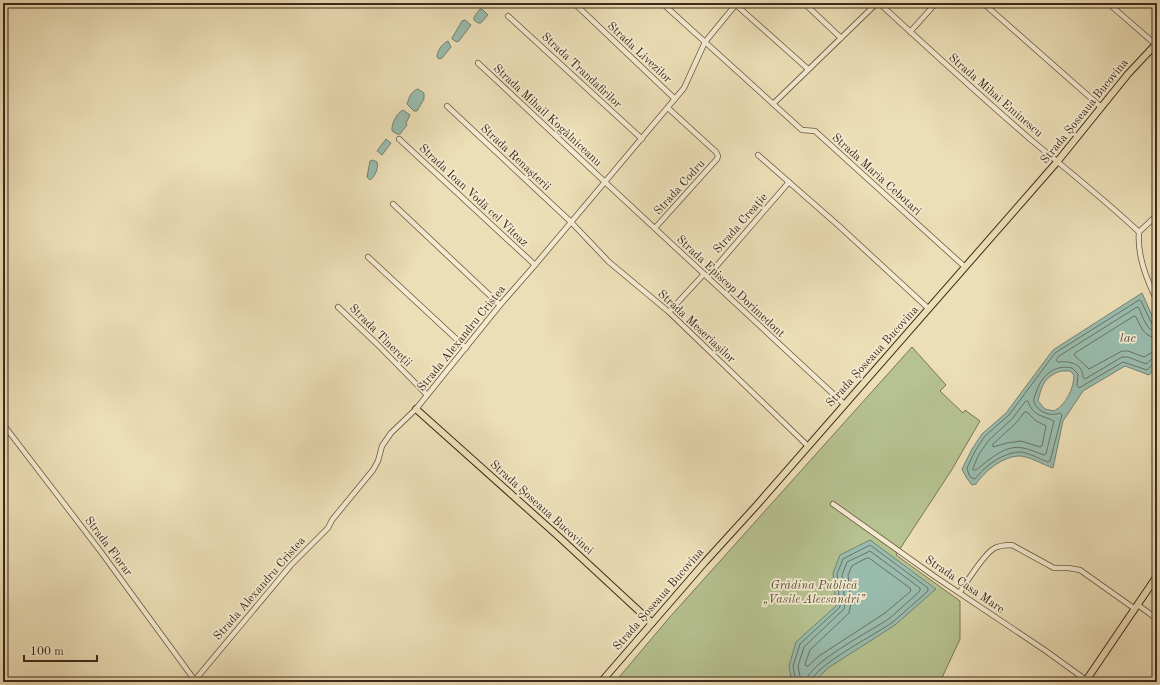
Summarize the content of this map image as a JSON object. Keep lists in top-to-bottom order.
{
  "streets": {
    "main road": ["Strada Șoseaua Bucovina", "Strada Șoseaua Bucovinei"],
    "street": [
      "Strada Livezilor",
      "Strada Trandafirilor",
      "Strada Mihai Eminescu",
      "Strada Mihail Kogâlniceanu",
      "Strada Renașterii",
      "Strada Maria Cebotari",
      "Strada Codru",
      "Strada Ioan Vodă cel Viteaz",
      "Strada Creație",
      "Strada Episcop Dorimedont",
      "Strada Meseriașilor",
      "Strada Tinereții",
      "Strada Alexandru Cristea",
      "Strada Florar",
      "Strada Casa Mare"
    ]
  },
  "crossings": [
    ["Strada Livezilor", "Strada Alexandru Cristea"],
    ["Strada Trandafirilor", "Strada Alexandru Cristea"],
    ["Strada Mihai Eminescu", "Strada Șoseaua Bucovina"],
    ["Strada Șoseaua Bucovina", "Strada Maria Cebotari"],
    ["Strada Șoseaua Bucovina", "Strada Episcop Dorimedont"],
    ["Strada Șoseaua Bucovina", "Strada Meseriașilor"],
    ["Strada Șoseaua Bucovina", "Strada Șoseaua Bucovinei"],
    ["Strada Mihail Kogâlniceanu", "Strada Episcop Dorimedont"],
    ["Strada Mihail Kogâlniceanu", "Strada Alexandru Cristea"],
    ["Strada Renașterii", "Strada Meseriașilor"],
    ["Strada Renașterii", "Strada Alexandru Cristea"],
    ["Strada Maria Cebotari", "Strada Alexandru Cristea"],
    ["Strada Codru", "Strada Episcop Dorimedont"],
    ["Strada Codru", "Strada Alexandru Cristea"],
    ["Strada Ioan Vodă cel Viteaz", "Strada Alexandru Cristea"],
    ["Strada Creație", "Strada Episcop Dorimedont"],
    ["Strada Creație", "Strada Meseriașilor"],
    ["Strada Episcop Dorimedont", "Strada Alexandru Cristea"],
    ["Strada Meseriașilor", "Strada Alexandru Cristea"],
    ["Strada Tinereții", "Strada Alexandru Cristea"],
    ["Strada Alexandru Cristea", "Strada Șoseaua Bucovinei"],
    ["Strada Alexandru Cristea", "Strada Florar"]
  ],
  "water": ["lac"],
  "parks": ["Grădina Publică „Vasile Alecsandri”"],
  "scale_bar": "100 m"
}
